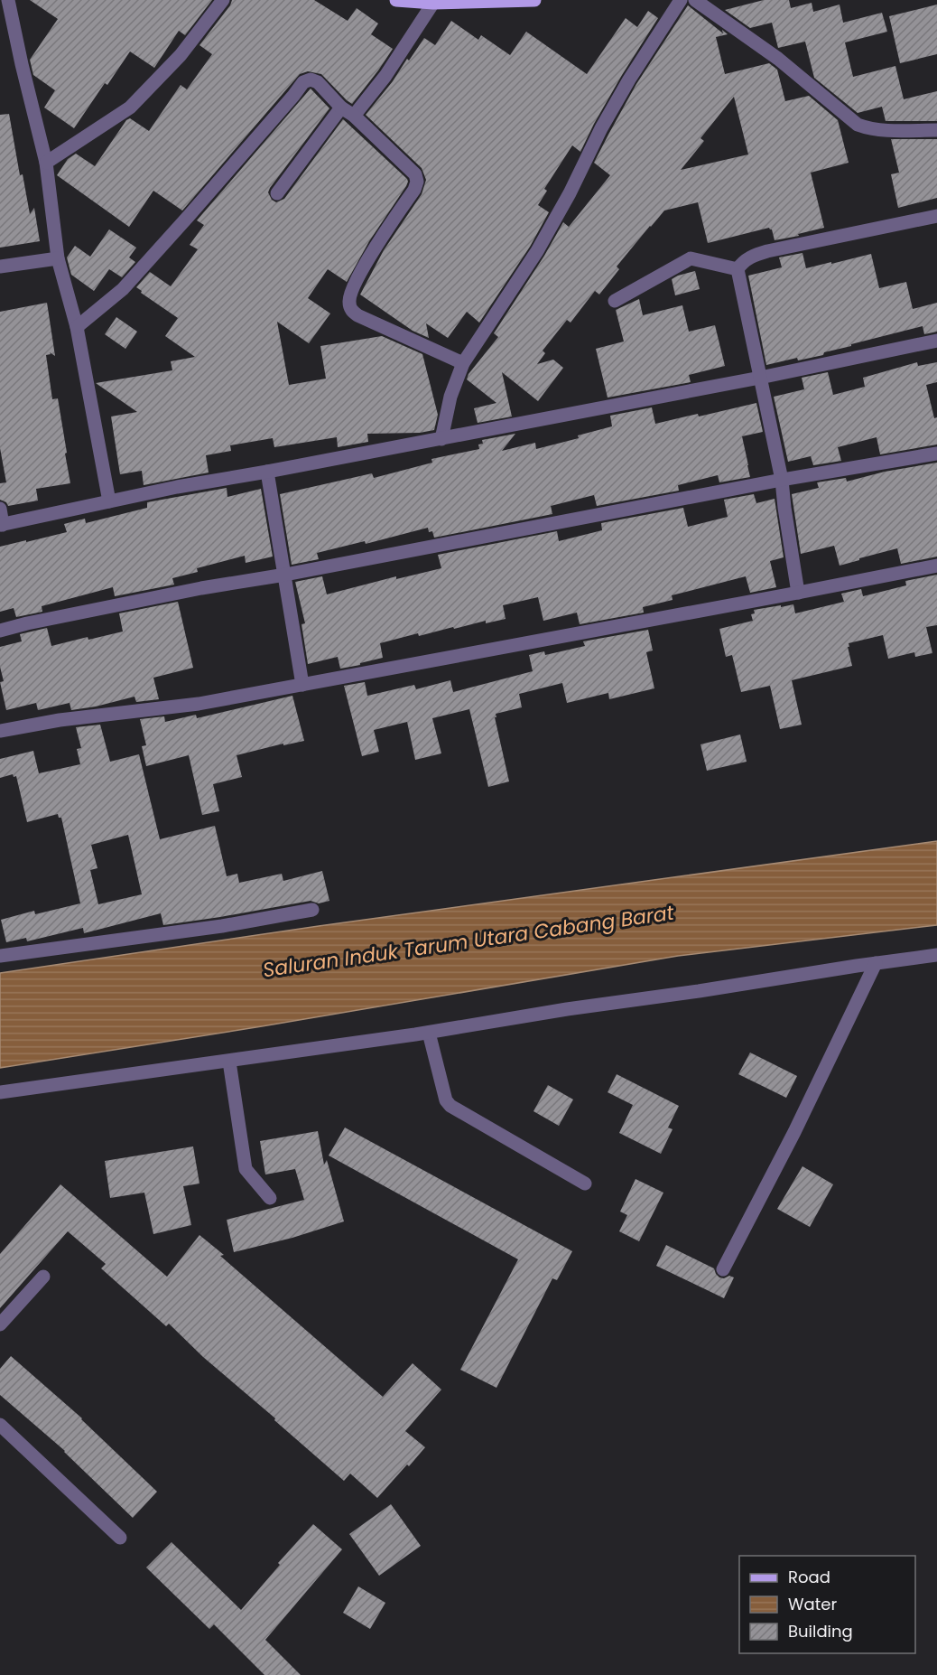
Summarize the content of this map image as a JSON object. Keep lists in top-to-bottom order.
{
  "water": ["Saluran Induk Tarum Utara Cabang Barat"],
  "legend": ["Road", "Water", "Building"]
}
